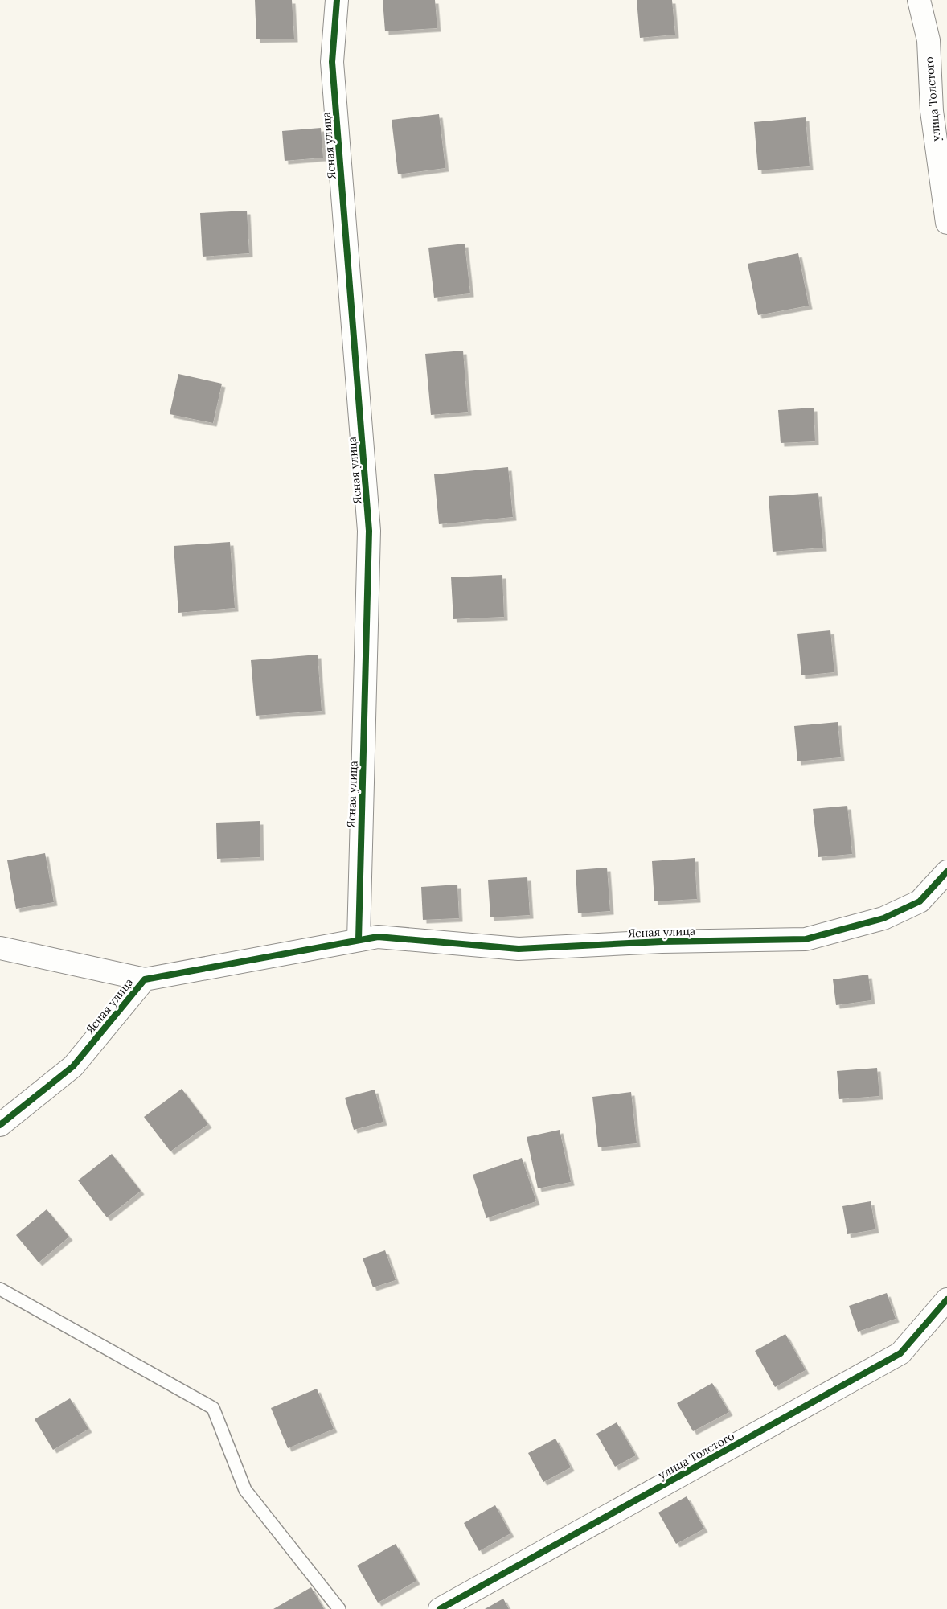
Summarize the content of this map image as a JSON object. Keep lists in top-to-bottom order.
{
  "streets": {
    "street": ["улица Толстого", "Ясная улица"]
  }
}
